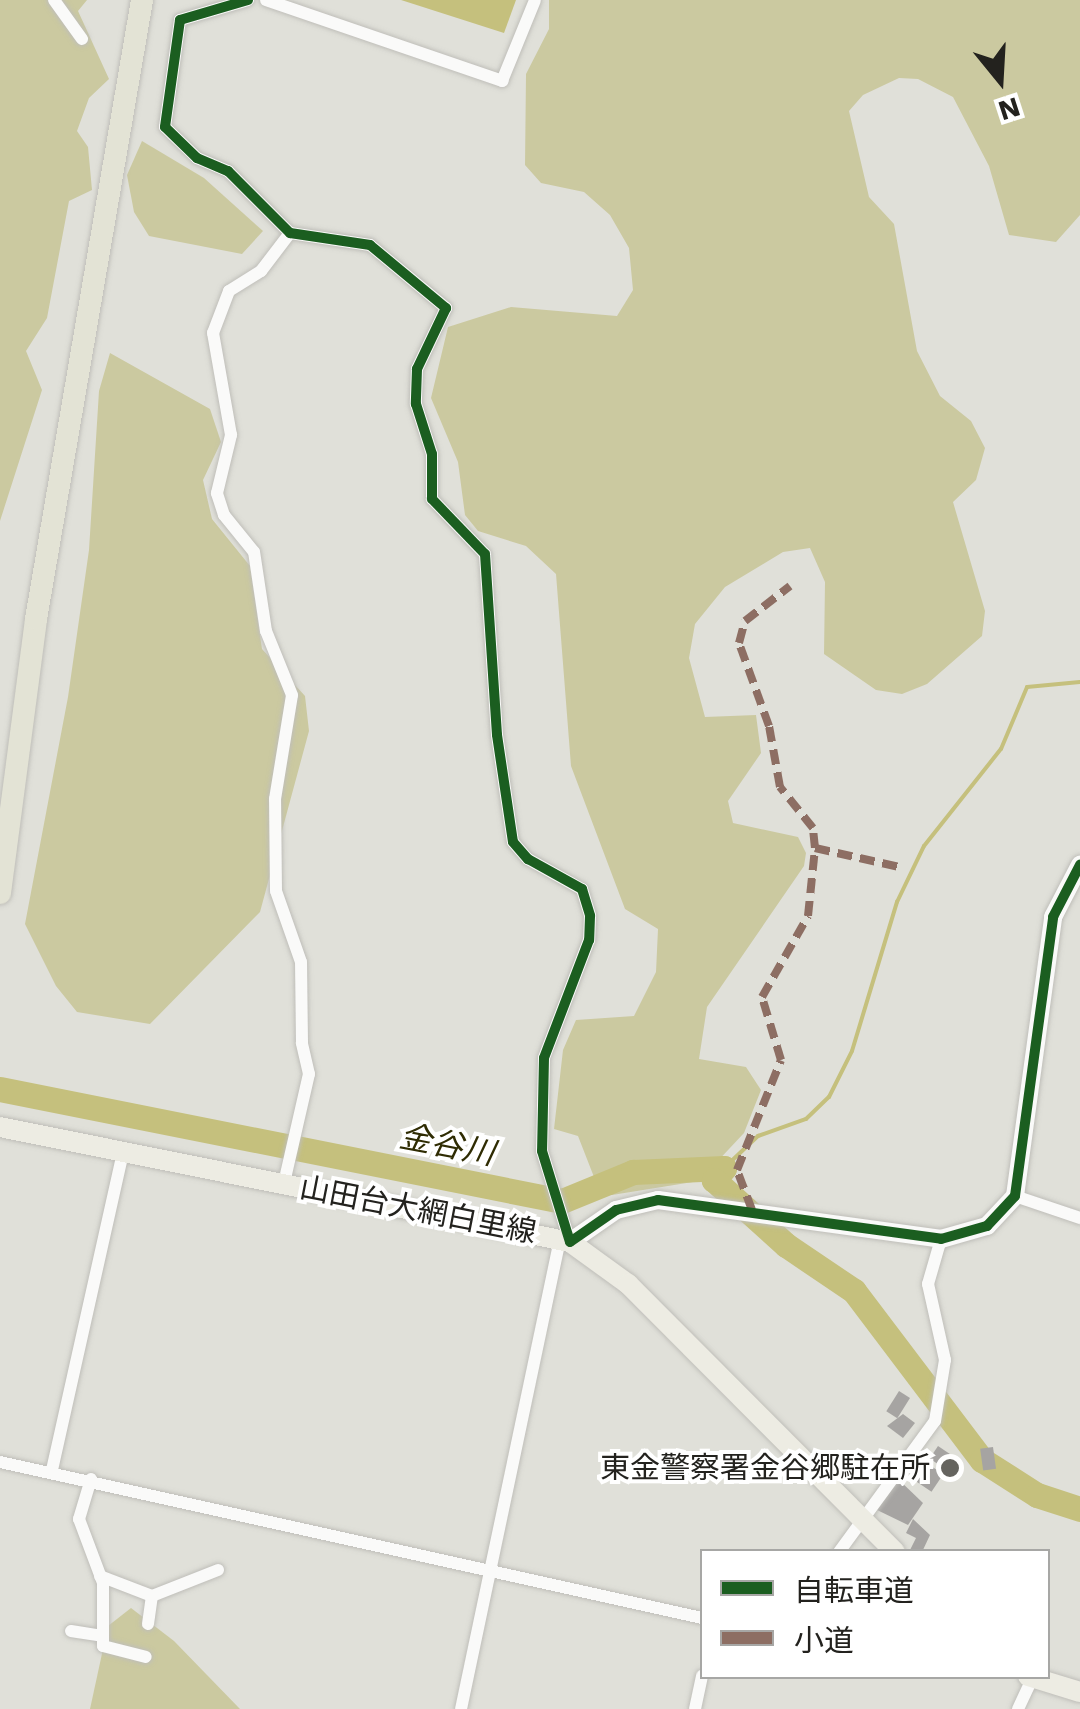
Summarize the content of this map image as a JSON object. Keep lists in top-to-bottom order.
{
  "streets": {
    "main road": ["山田台大網白里線"]
  },
  "water": ["金谷川"],
  "places": ["東金警察署金谷郷駐在所"],
  "legend": ["自転車道", "小道"],
  "north": "bottom"
}
